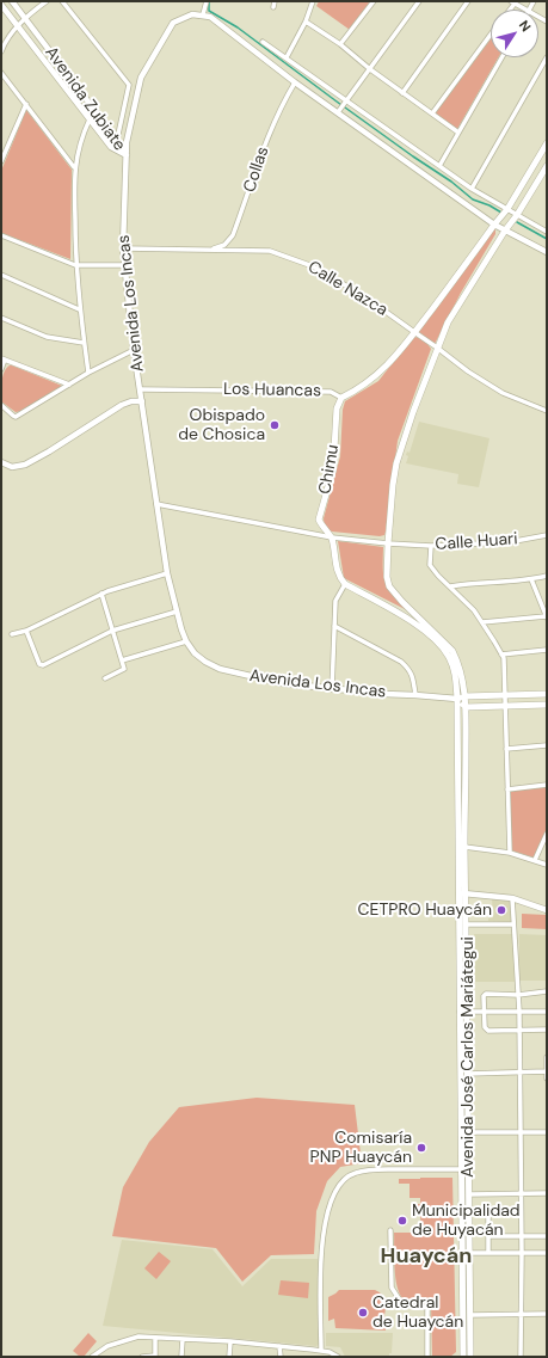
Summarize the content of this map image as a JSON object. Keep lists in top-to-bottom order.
{
  "streets": {
    "main road": [
      "Avenida Los Incas",
      "Los Huancas",
      "Chimu",
      "Avenida José Carlos Mariátegui"
    ],
    "street": [
      "Avenida Zubiate",
      "Collas",
      "Calle Nazca",
      "Calle Huari"
    ]
  },
  "crossings": [
    ["Avenida Zubiate", "Avenida Los Incas"],
    ["Collas", "Calle Nazca"],
    ["Calle Nazca", "Avenida Los Incas"],
    ["Calle Nazca", "Los Huancas"],
    ["Calle Nazca", "Avenida José Carlos Mariátegui"],
    ["Avenida Los Incas", "Los Huancas"],
    ["Avenida Los Incas", "Calle Huari"],
    ["Avenida Los Incas", "Avenida José Carlos Mariátegui"],
    ["Los Huancas", "Chimu"],
    ["Chimu", "Calle Huari"],
    ["Calle Huari", "Avenida José Carlos Mariátegui"]
  ],
  "districts": ["Huaycán"],
  "places": [
    "Obispado de Chosica",
    "CETPRO Huaycán",
    "Comisaría PNP Huaycán",
    "Municipalidad de Huyacán",
    "Catedral de Huaycán"
  ],
  "north": "top right"
}
